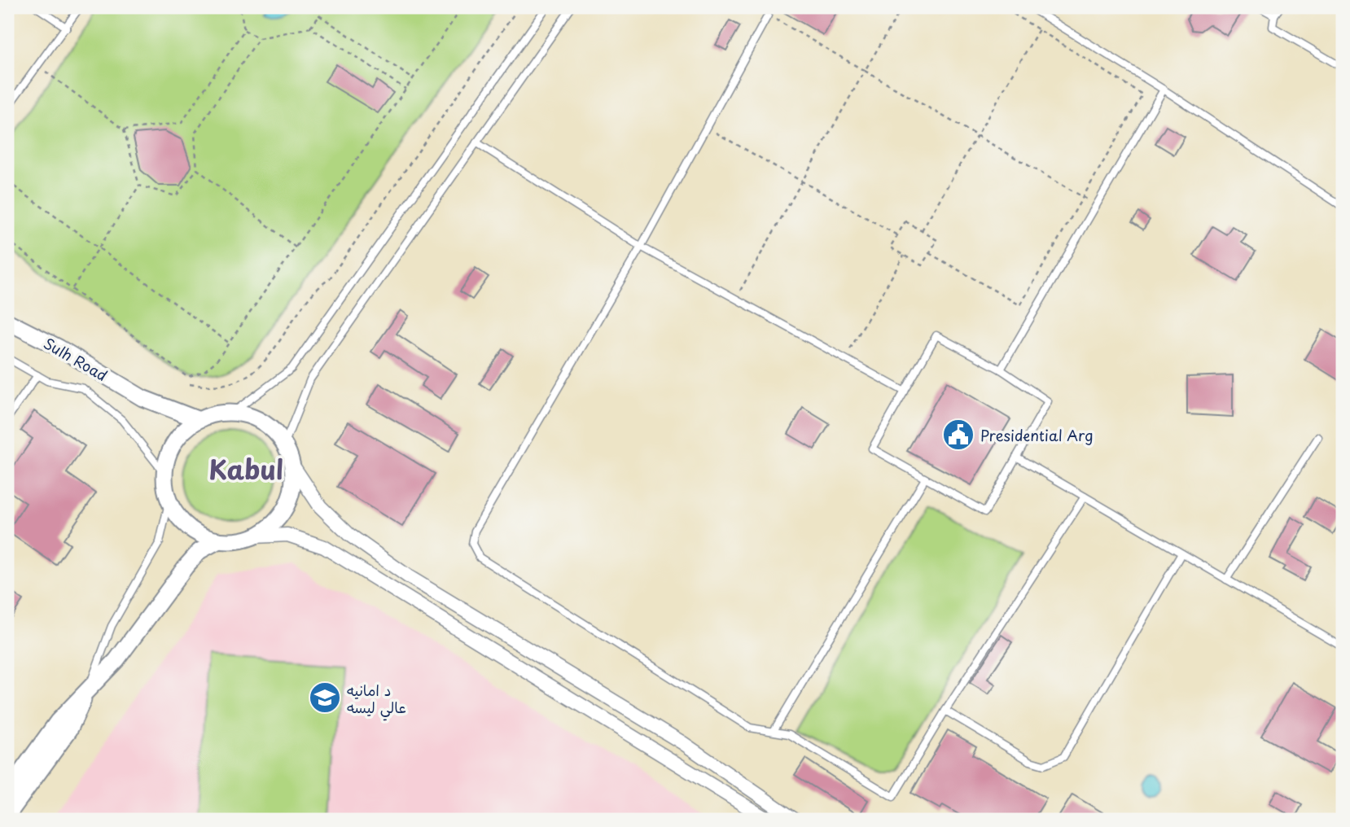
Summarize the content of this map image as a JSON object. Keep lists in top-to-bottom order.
{
  "streets": {
    "street": ["Sulh Road"]
  },
  "districts": ["Kabul"],
  "places": {
    "public building": ["Presidential Arg"],
    "school or university": ["د امانیه عالي لیسه"]
  }
}
